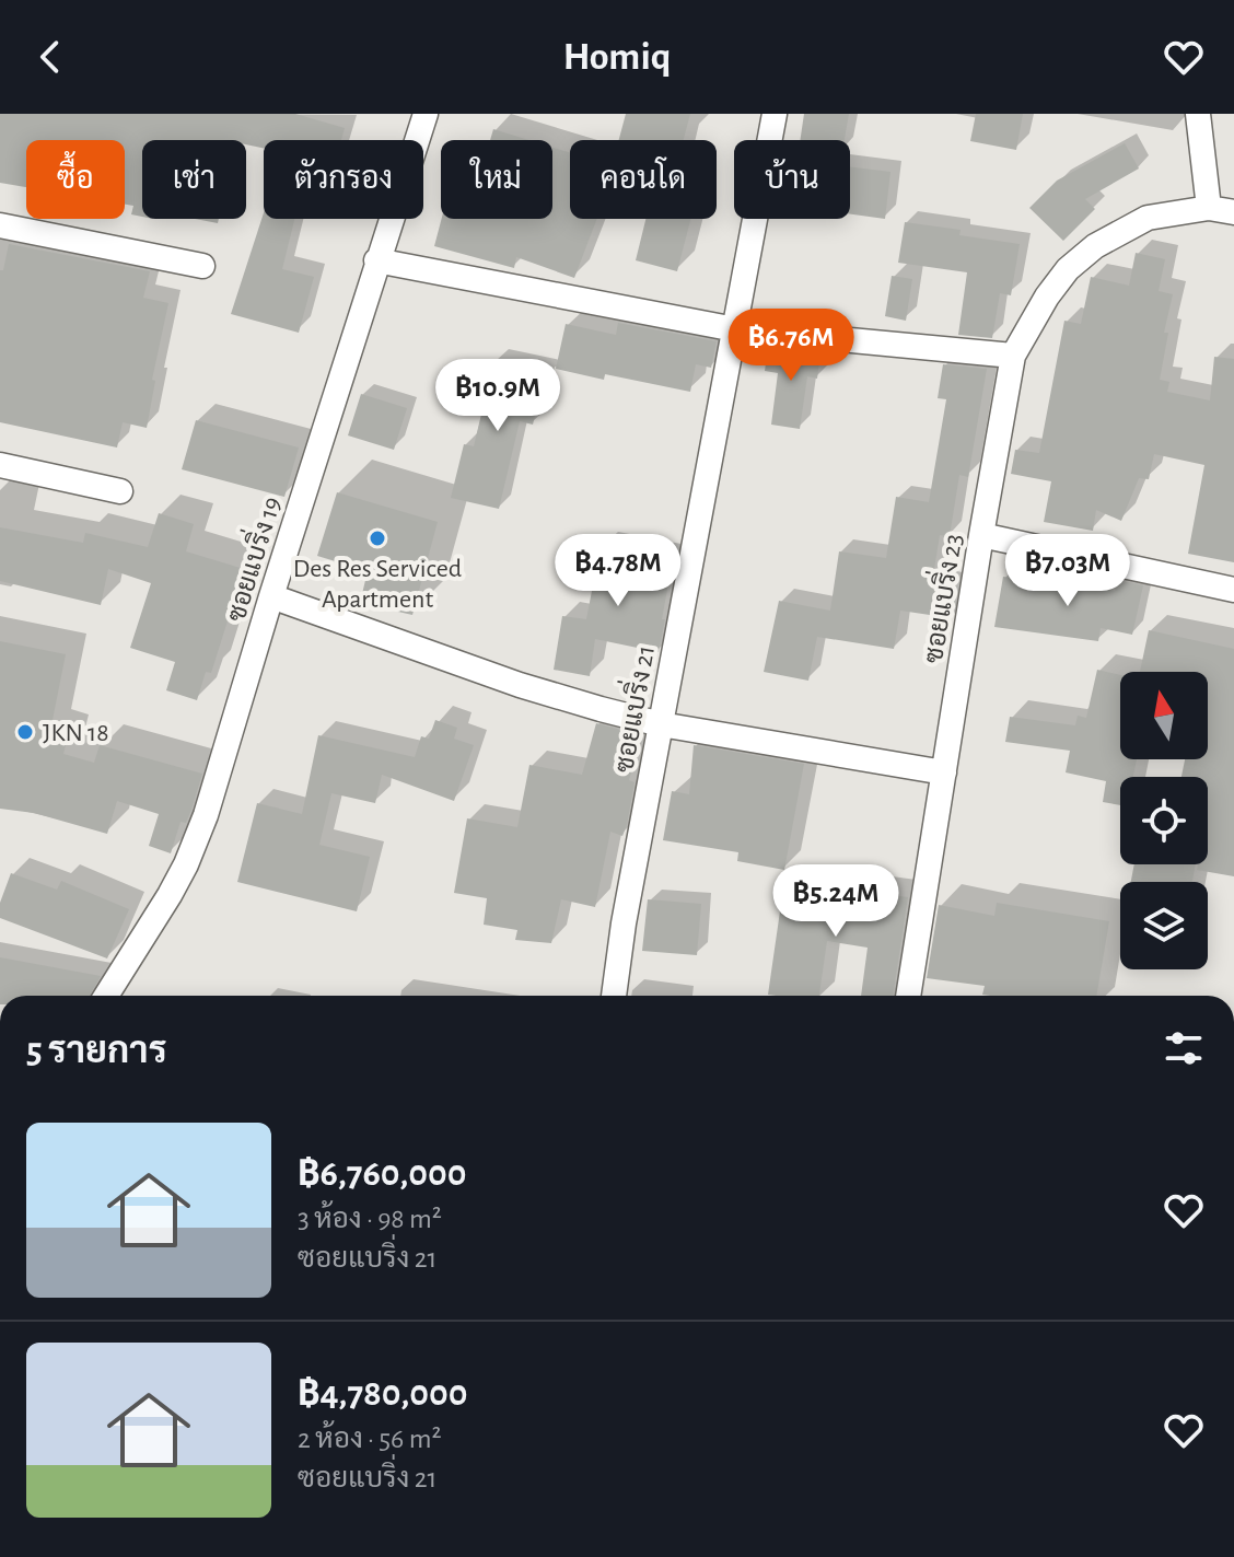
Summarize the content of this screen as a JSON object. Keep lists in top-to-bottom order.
{
  "streets": {
    "street": ["ซอยแบริ่ง 19", "ซอยแบริ่ง 23", "ซอยแบริ่ง 21"]
  },
  "places": ["Des Res Serviced Apartment", "JKN 18"],
  "north": "top",
  "page": {
    "header": "Homiq",
    "chip": [
      "ซื้อ",
      "เช่า",
      "ตัวกรอง",
      "ใหม่",
      "คอนโด",
      "บ้าน"
    ],
    "price": [
      "฿6.76M",
      "฿10.9M",
      "฿4.78M",
      "฿7.03M",
      "฿5.24M"
    ],
    "heading": "5 รายการ",
    "list": [
      {
        "name": "฿6,760,000",
        "note": "3 ห้อง · 98 m² · ซอยแบริ่ง 21"
      },
      {
        "name": "฿4,780,000",
        "note": "2 ห้อง · 56 m² · ซอยแบริ่ง 21"
      }
    ]
  }
}
